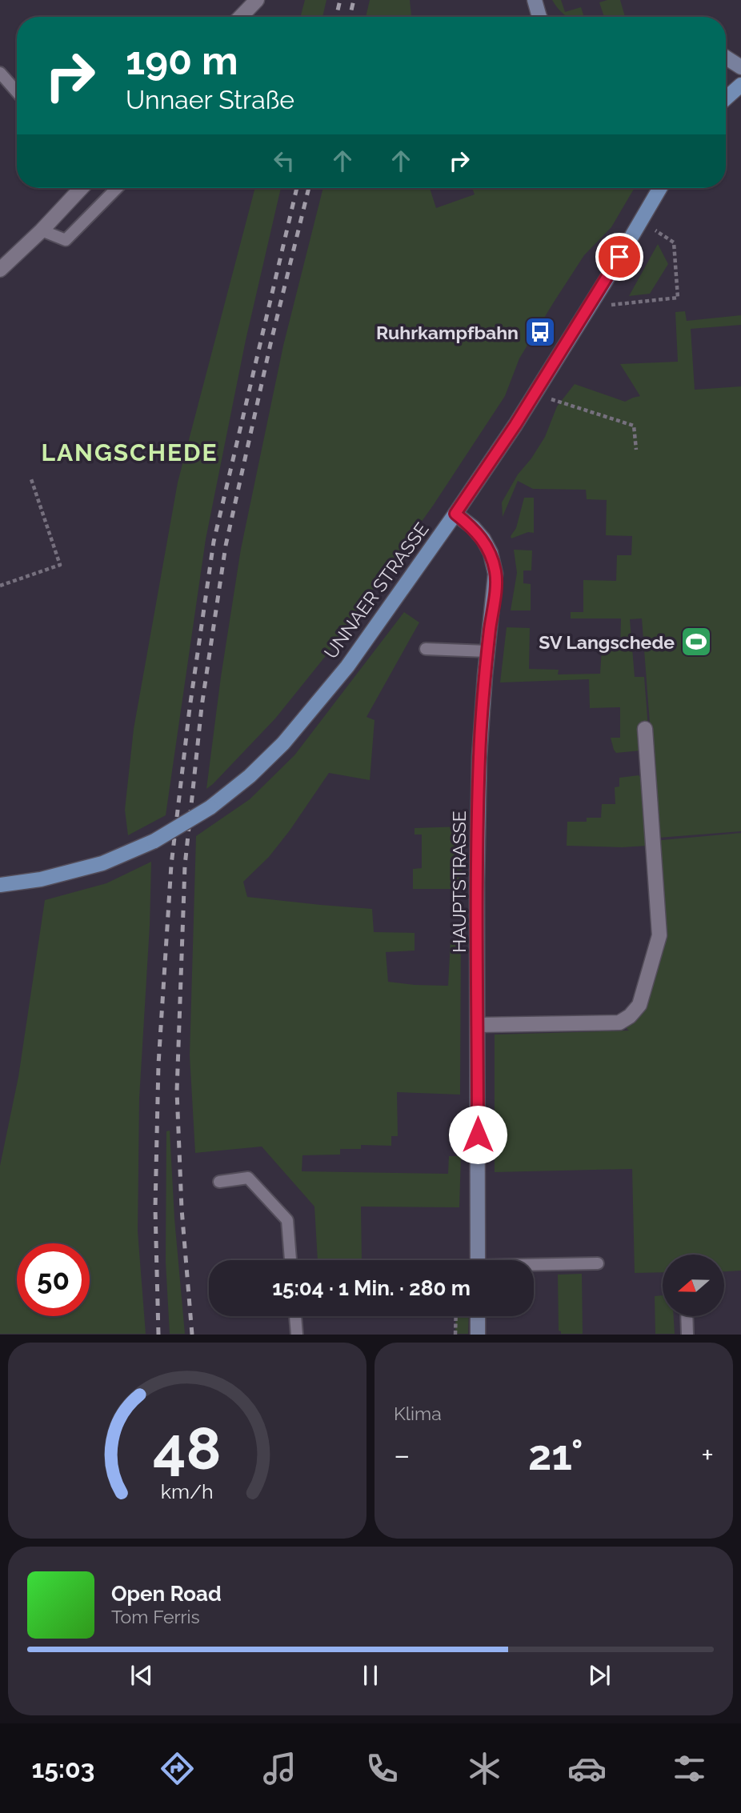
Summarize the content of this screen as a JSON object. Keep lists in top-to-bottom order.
{
  "streets": {
    "main road": ["UNNAER STRASSE", "HAUPTSTRASSE"]
  },
  "crossings": [
    ["UNNAER STRASSE", "HAUPTSTRASSE"]
  ],
  "districts": ["LANGSCHEDE"],
  "places": {
    "bus stop": ["Ruhrkampfbahn"],
    "sports": ["SV Langschede"]
  },
  "north": "left",
  "page": {
    "turn": ["190 m", "Unnaer Straße"],
    "limit": "50",
    "trip": "15:04 · 1 Min. · 280 m",
    "tile": "Klima",
    "heat": ["−", "21°", "+"],
    "song": ["Open Road", "Tom Ferris"],
    "tabs": "15:03",
    "gauge": ["48", "km/h"]
  }
}
